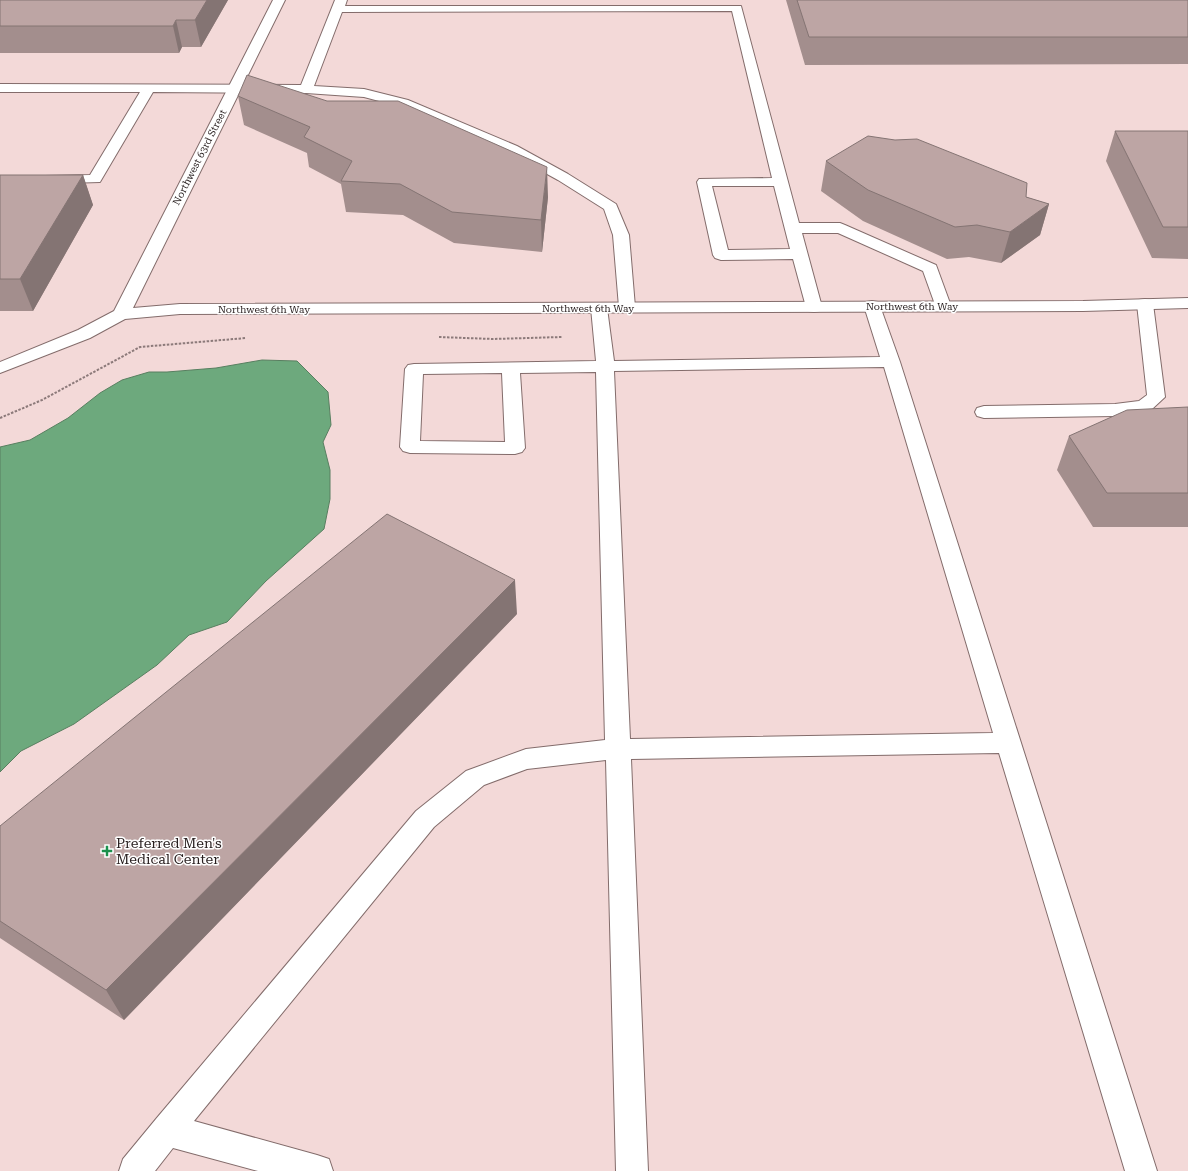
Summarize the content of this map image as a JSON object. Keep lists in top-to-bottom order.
{
  "streets": {
    "street": ["Northwest 63rd Street", "Northwest 6th Way"]
  },
  "crossings": [
    ["Northwest 63rd Street", "Northwest 6th Way"]
  ],
  "places": {
    "health": ["Preferred Men's Medical Center"]
  }
}
